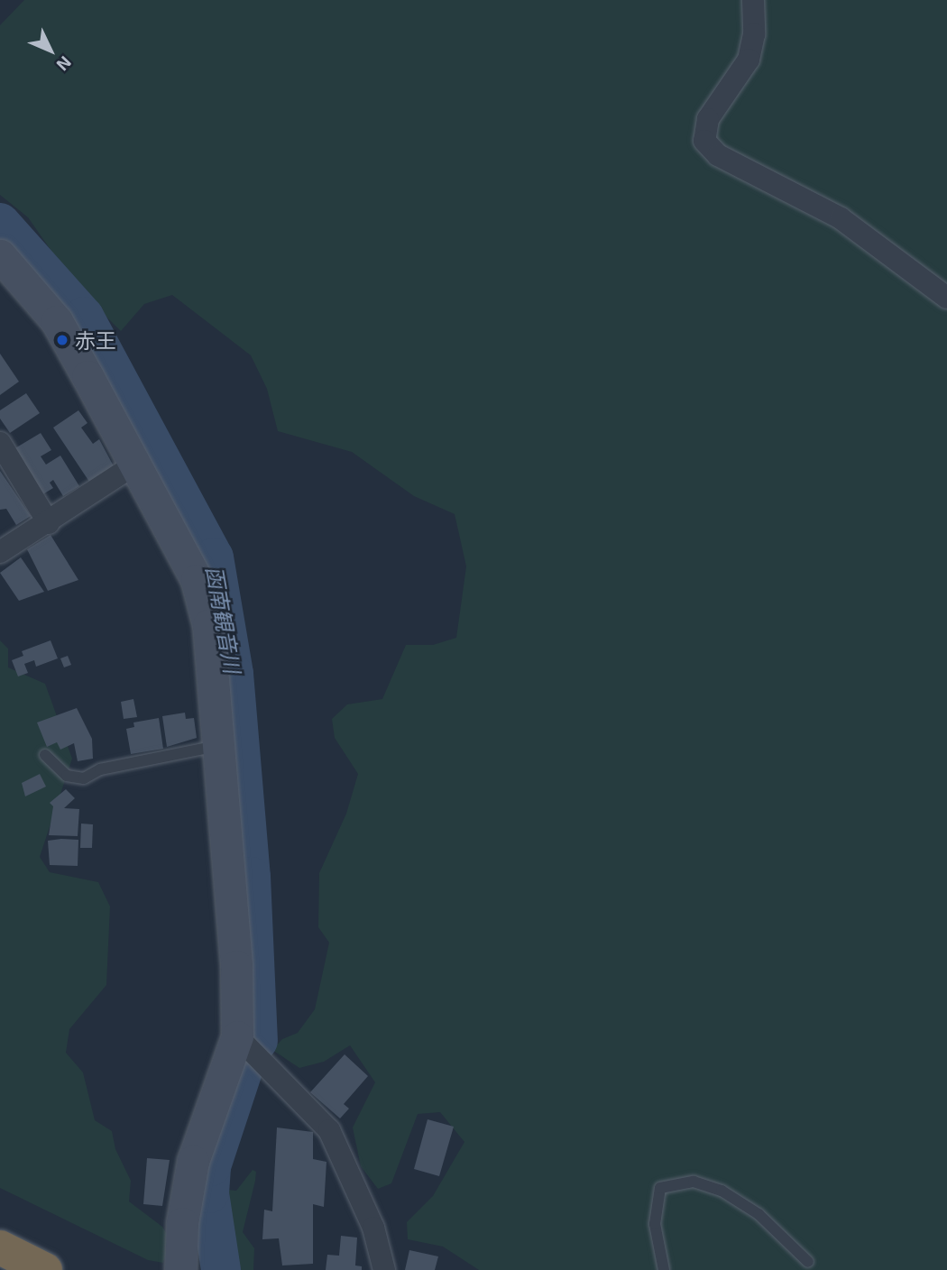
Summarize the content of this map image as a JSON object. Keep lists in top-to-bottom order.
{
  "water": ["函南観音川"],
  "places": ["赤王"],
  "north": "bottom right"
}
